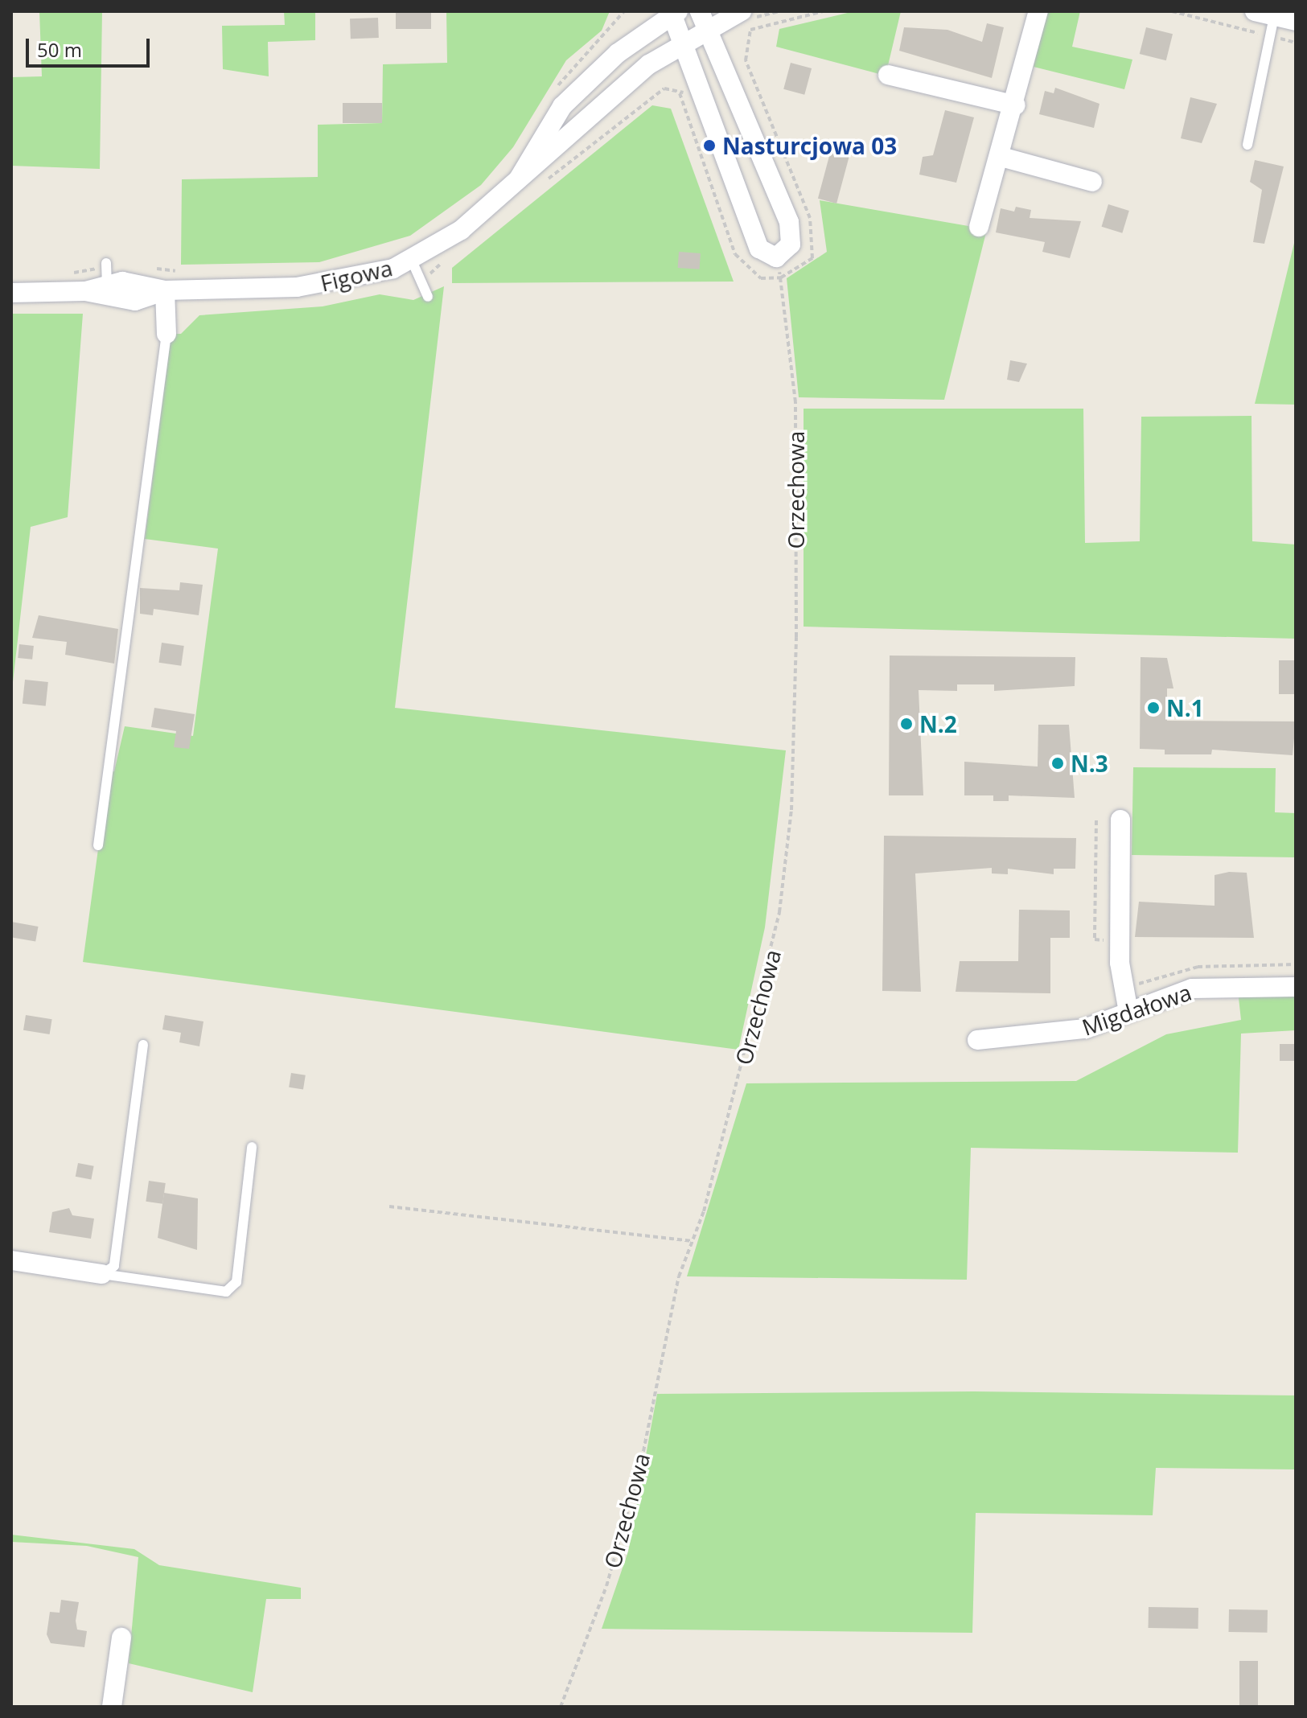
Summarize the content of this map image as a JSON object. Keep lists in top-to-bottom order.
{
  "streets": {
    "street": ["Figowa", "Migdałowa"],
    "path": ["Orzechowa"]
  },
  "places": [
    "Nasturcjowa 03",
    "N.1",
    "N.2",
    "N.3"
  ],
  "scale_bar": "50 m"
}
